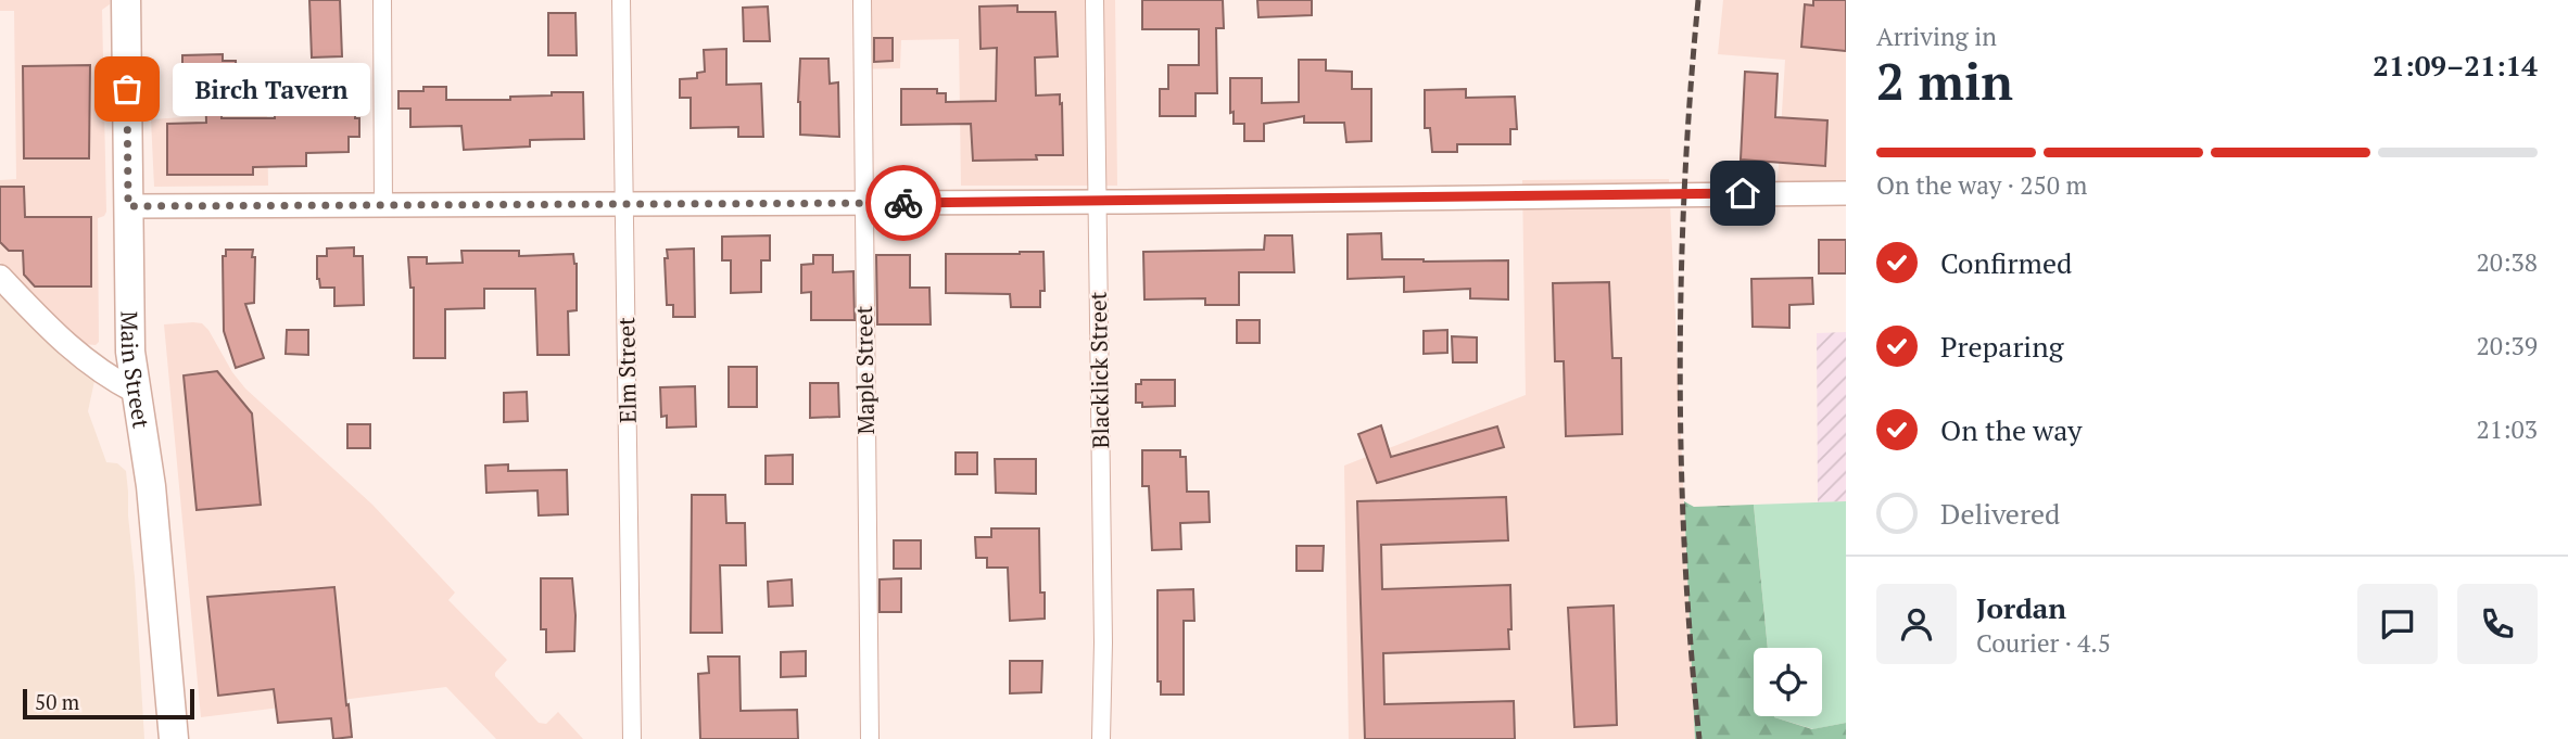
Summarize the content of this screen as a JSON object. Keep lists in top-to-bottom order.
{
  "streets": {
    "main road": ["Main Street"],
    "street": ["Elm Street", "Maple Street", "Blacklick Street"]
  },
  "places": ["Birch Tavern"],
  "scale_bar": "50 m",
  "page": {
    "heading": ["2 min", "Arriving in", "21:09–21:14"],
    "panel": ["Jordan", "Courier · 4.5"],
    "bubble": "Birch Tavern",
    "bar": "On the way · 250 m",
    "list": [
      ["Confirmed", "20:38"],
      ["Preparing", "20:39"],
      ["On the way", "21:03"],
      "Delivered"
    ],
    "scale": "50 m"
  }
}
